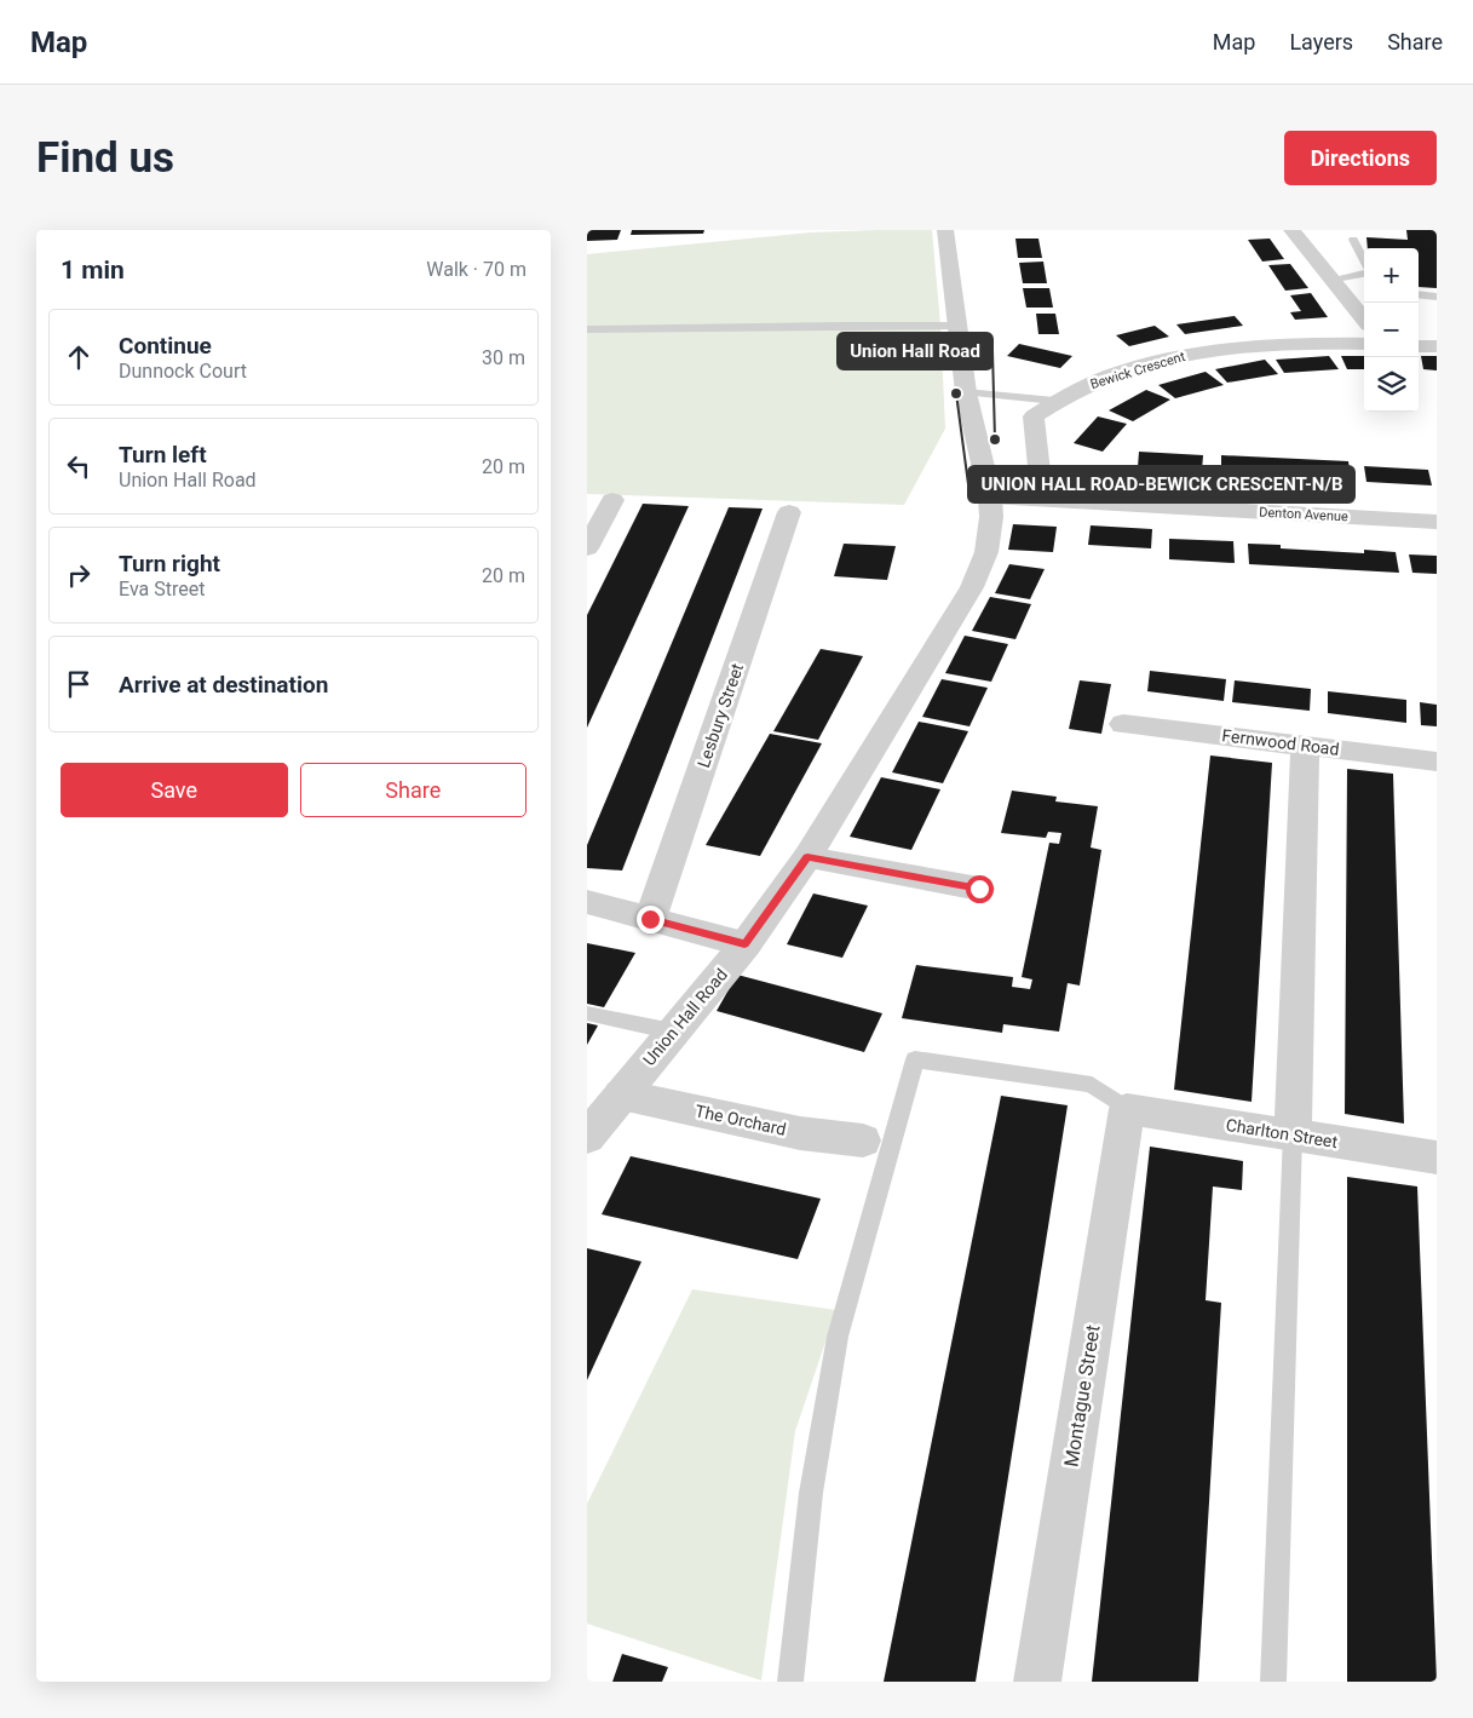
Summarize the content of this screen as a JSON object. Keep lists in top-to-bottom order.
{
  "streets": {
    "street": [
      "Bewick Crescent",
      "Denton Avenue",
      "Lesbury Street",
      "Fernwood Road",
      "Union Hall Road",
      "The Orchard",
      "Charlton Street",
      "Montague Street"
    ]
  },
  "crossings": [
    ["Bewick Crescent", "Denton Avenue"],
    ["Denton Avenue", "Union Hall Road"],
    ["Union Hall Road", "The Orchard"],
    ["Charlton Street", "Montague Street"]
  ],
  "places": ["UNION HALL ROAD-BEWICK CRESCENT-N/B", "Union Hall Road"],
  "page": {
    "header": "Map",
    "nav": ["Map", "Layers", "Share"],
    "buttons": [
      "Directions",
      ["Save", "Share"]
    ],
    "title": "Find us",
    "heading": ["1 min", "Walk · 70 m"],
    "map_buttons": ["+", "−"],
    "list": [
      ["Continue", "Dunnock Court", "30 m"],
      ["Turn left", "Union Hall Road", "20 m"],
      ["Turn right", "Eva Street", "20 m"],
      "Arrive at destination"
    ]
  }
}
